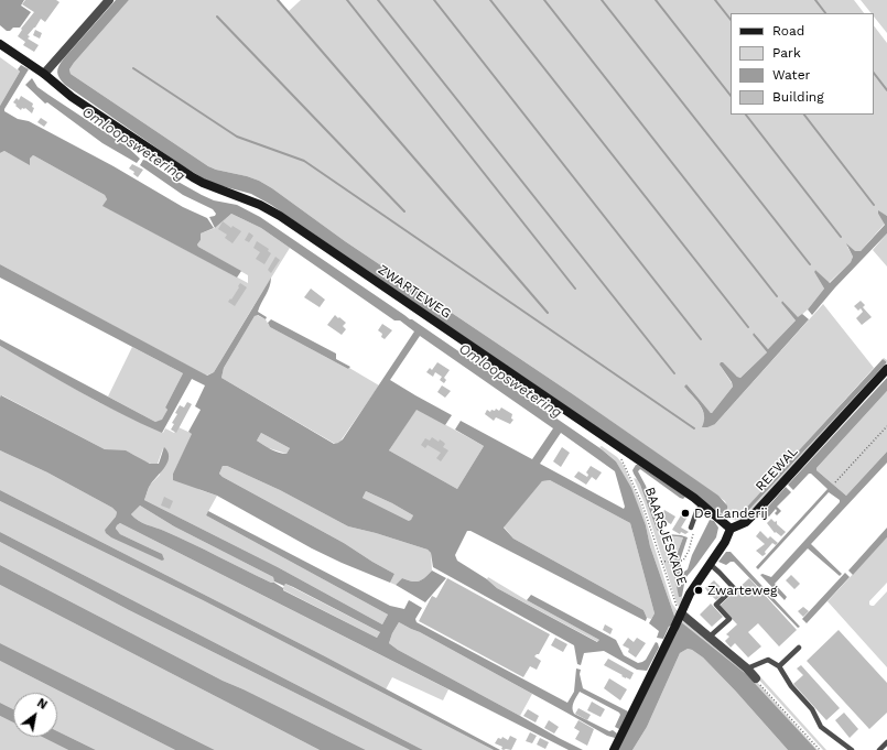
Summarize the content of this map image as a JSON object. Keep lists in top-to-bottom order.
{
  "streets": {
    "street": ["ZWARTEWEG", "REEWAL"],
    "path": ["BAARSJESKADE"]
  },
  "crossings": [
    ["ZWARTEWEG", "REEWAL"]
  ],
  "water": ["Omloopswetering"],
  "places": ["De Landerij", "Zwarteweg"],
  "legend": [
    "Road",
    "Park",
    "Water",
    "Building"
  ],
  "north": "top right"
}
